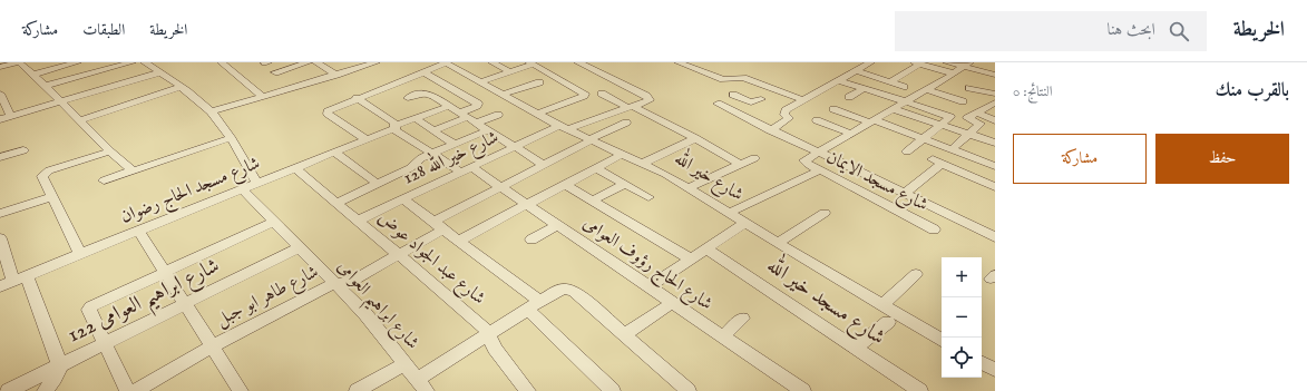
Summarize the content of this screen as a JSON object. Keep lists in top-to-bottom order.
{
  "streets": {
    "street": [
      "شارع خير الله 128",
      "شارع خير الله",
      "شارع مسجد الايمان",
      "شارع مسجد الحاج رضوان",
      "شارع عبد الجواد عوض",
      "شارع الحاج رؤوف العوامى",
      "شارع طاهر ابو جبل",
      "شارع ابراهيم العوامى 122",
      "شارع مسجد خير الله",
      "شارع ابراهيم العوامى"
    ]
  },
  "crossings": [
    ["شارع خير الله 128", "شارع خير الله"],
    ["شارع خير الله 128", "شارع عبد الجواد عوض"],
    ["شارع خير الله 128", "شارع الحاج رؤوف العوامى"],
    ["شارع خير الله", "شارع طاهر ابو جبل"],
    ["شارع مسجد الحاج رضوان", "شارع عبد الجواد عوض"],
    ["شارع مسجد الحاج رضوان", "شارع الحاج رؤوف العوامى"],
    ["شارع مسجد الحاج رضوان", "شارع ابراهيم العوامى"],
    ["شارع عبد الجواد عوض", "شارع طاهر ابو جبل"],
    ["شارع الحاج رؤوف العوامى", "شارع طاهر ابو جبل"],
    ["شارع طاهر ابو جبل", "شارع ابراهيم العوامى"],
    ["شارع ابراهيم العوامى 122", "شارع ابراهيم العوامى"]
  ],
  "page": {
    "header": "الخريطة",
    "search": "ابحث هنا",
    "nav": ["الخريطة", "الطبقات", "مشاركة"],
    "heading": ["بالقرب منك", "النتائج: 0"],
    "buttons": ["حفظ", "مشاركة"],
    "map_buttons": ["+", "−"]
  }
}
